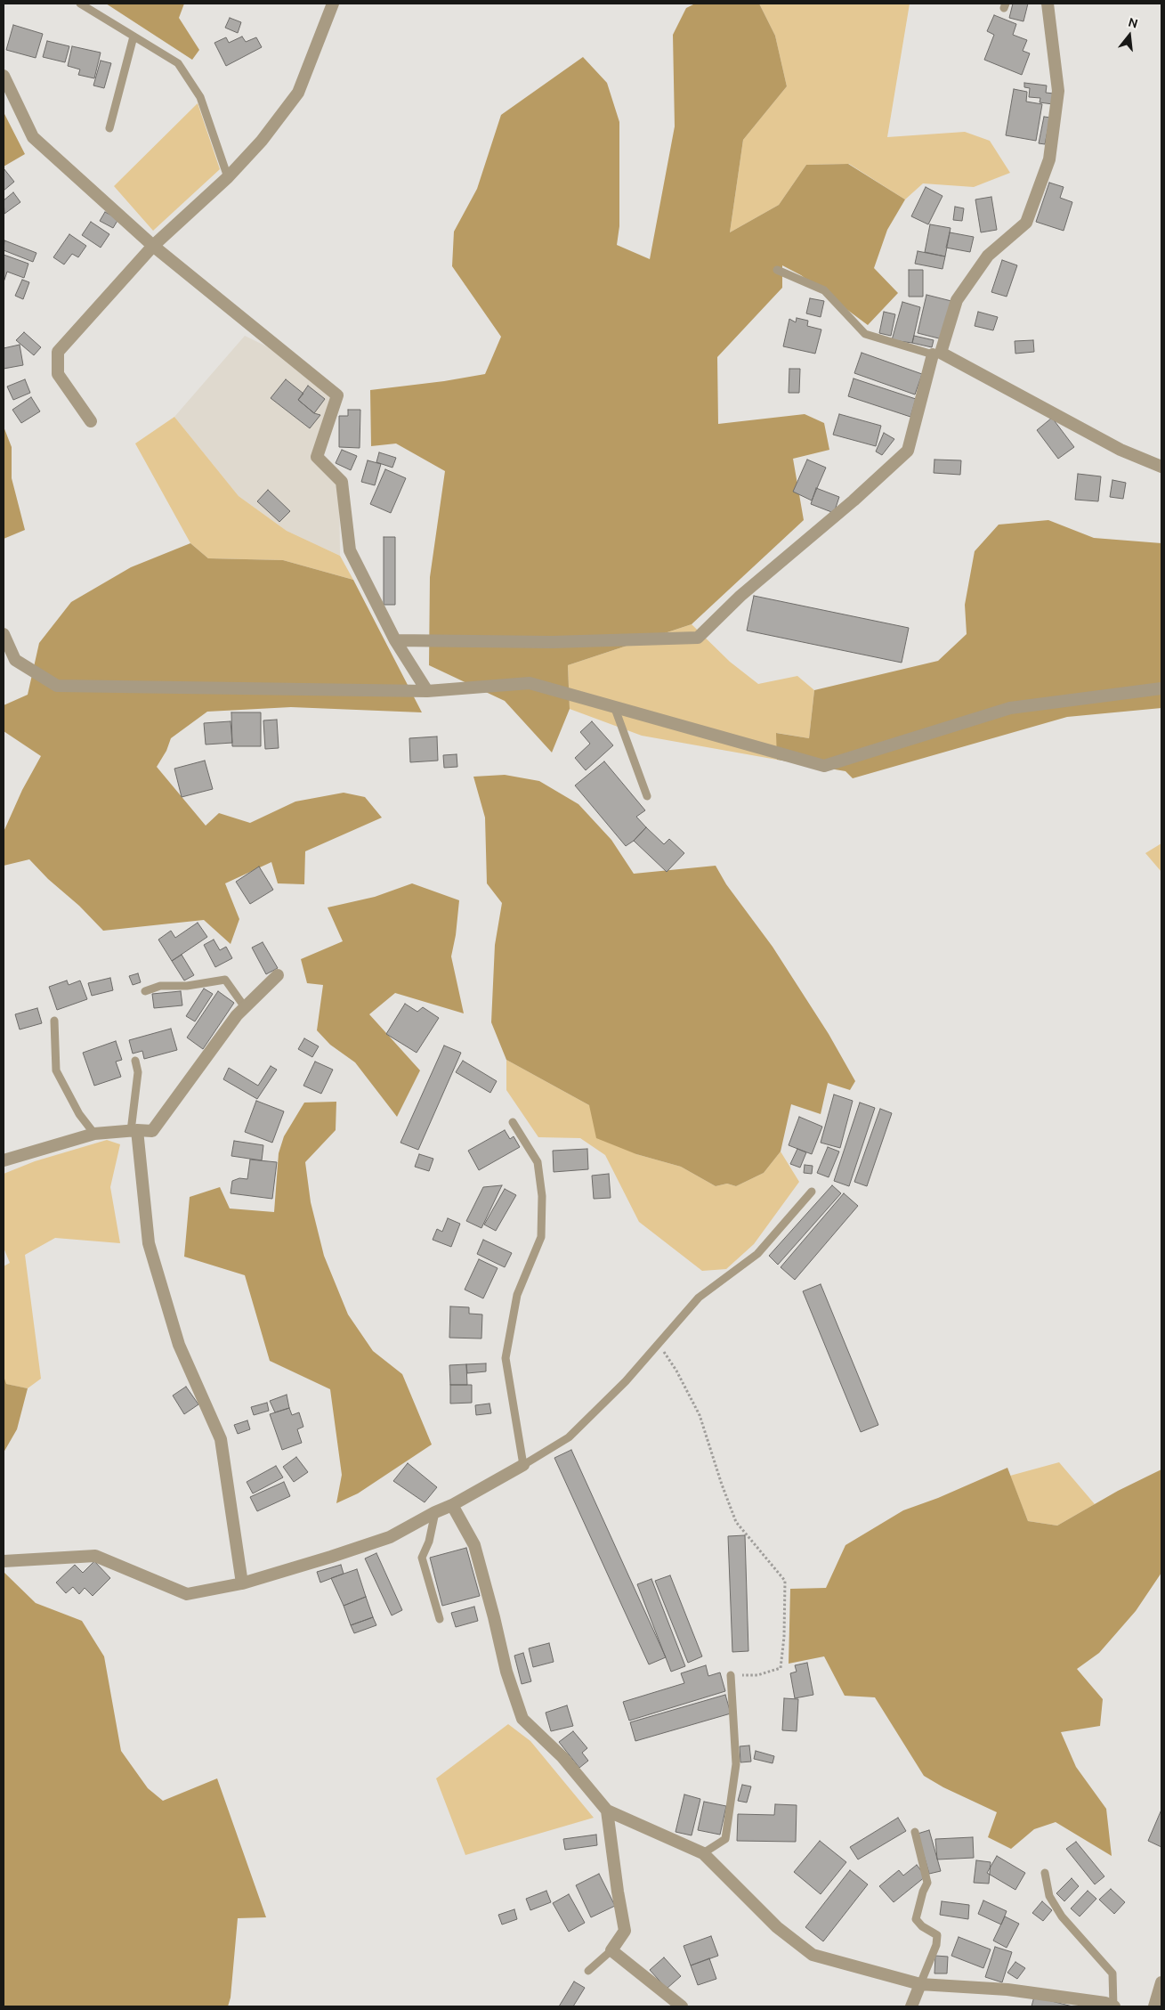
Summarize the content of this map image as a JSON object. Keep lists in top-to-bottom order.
{
  "north": "top"
}
